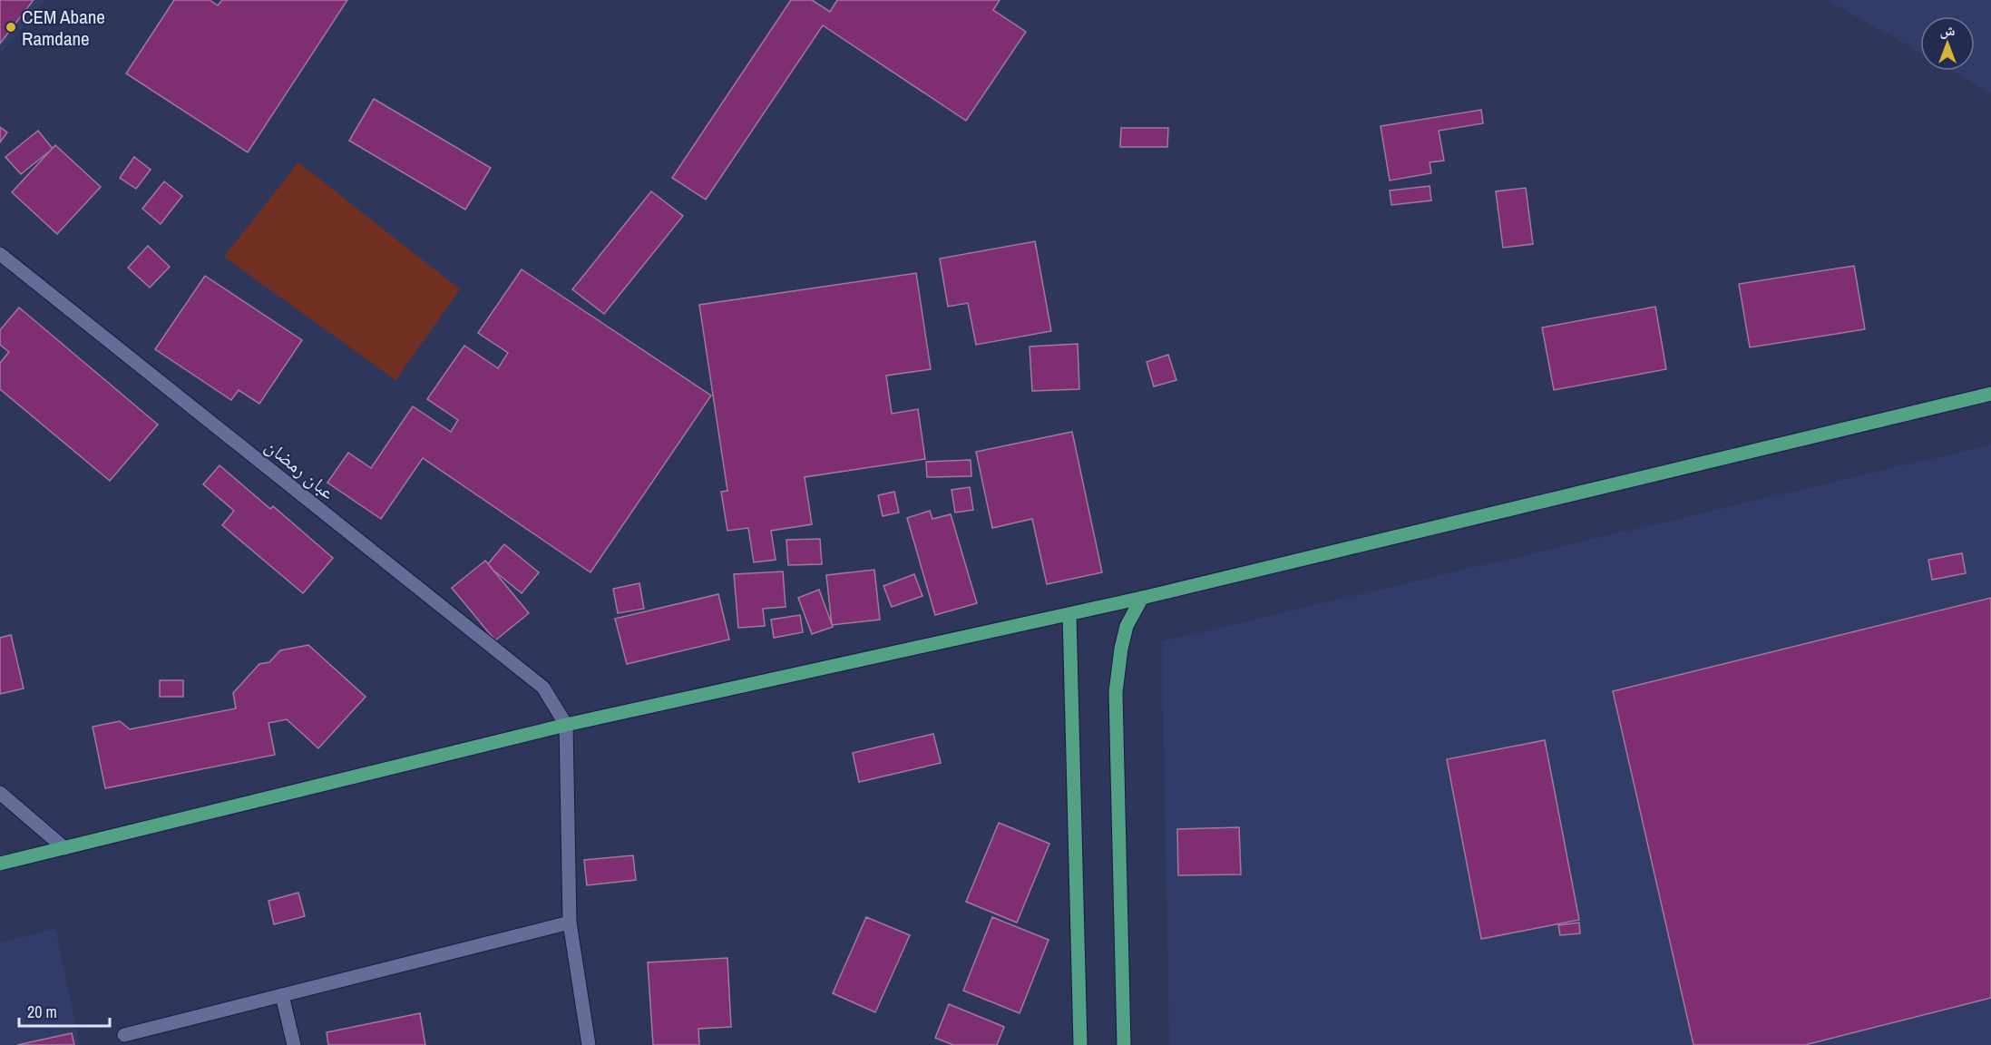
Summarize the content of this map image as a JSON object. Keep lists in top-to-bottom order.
{
  "streets": {
    "street": ["عبان رمضان"]
  },
  "places": ["CEM Abane Ramdane"],
  "scale_bar": "20 m",
  "north": "top"
}
